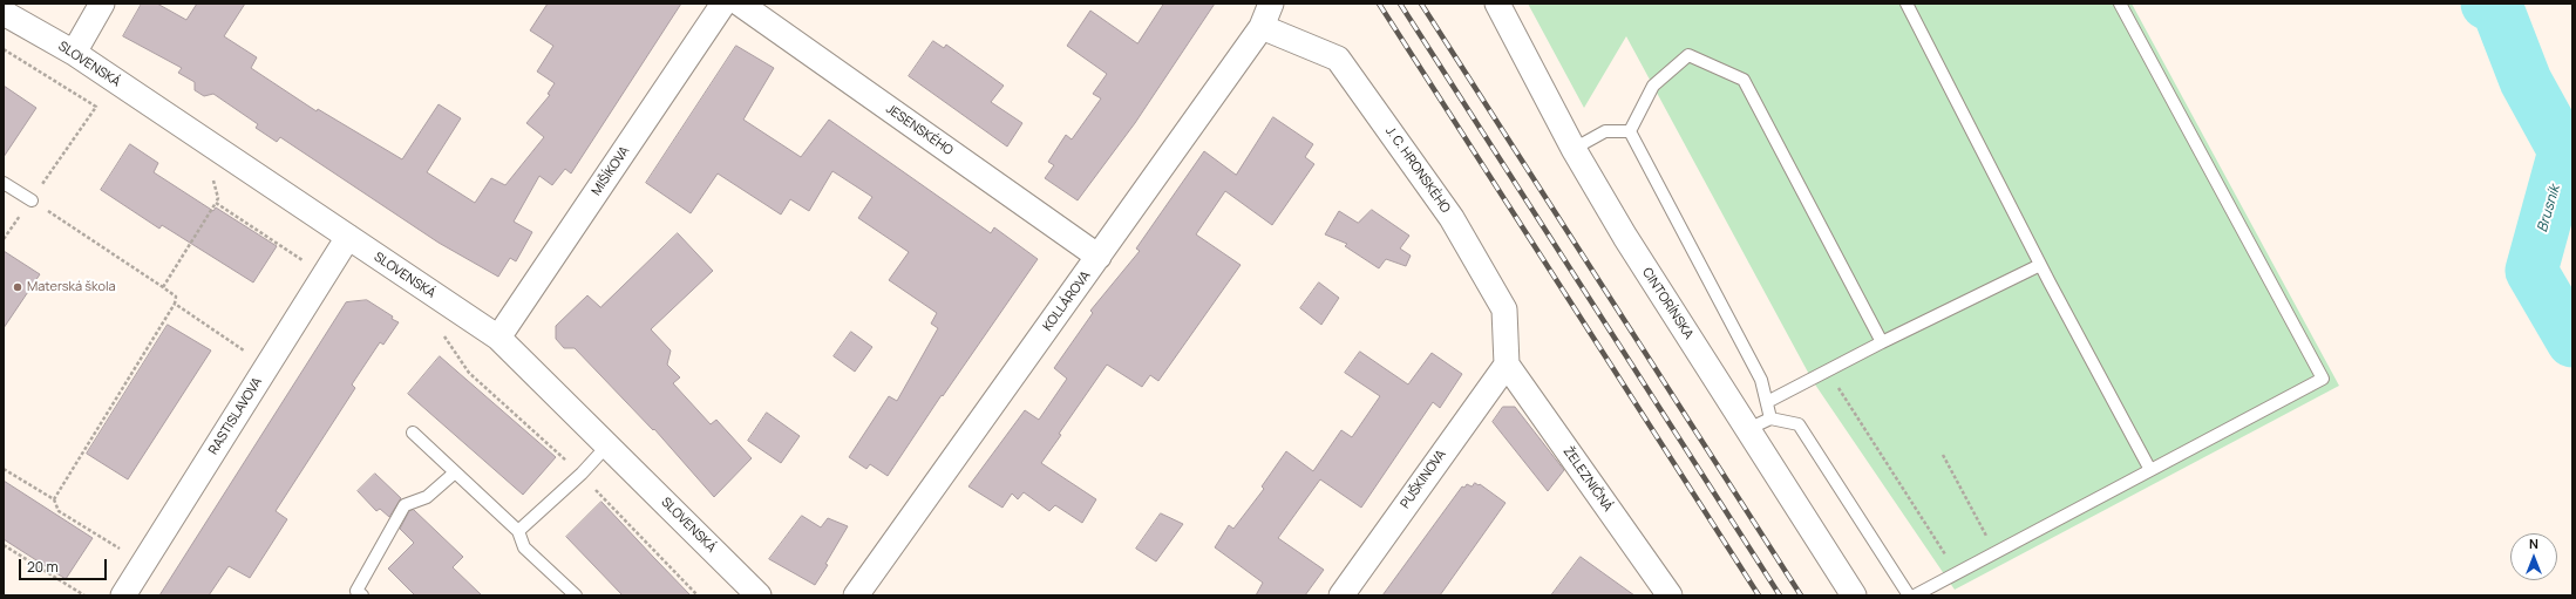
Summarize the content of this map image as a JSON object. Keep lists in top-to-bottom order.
{
  "streets": {
    "street": [
      "SLOVENSKÁ",
      "JESENSKÉHO",
      "J. C. HRONSKÉHO",
      "MIŠÍKOVA",
      "KOLLÁROVA",
      "CINTORÍNSKA",
      "RASTISLAVOVA",
      "PUŠKINOVA",
      "ŽELEZNIČNÁ"
    ]
  },
  "crossings": [
    ["SLOVENSKÁ", "MIŠÍKOVA"],
    ["SLOVENSKÁ", "RASTISLAVOVA"],
    ["JESENSKÉHO", "KOLLÁROVA"],
    ["J. C. HRONSKÉHO", "KOLLÁROVA"],
    ["J. C. HRONSKÉHO", "PUŠKINOVA"],
    ["J. C. HRONSKÉHO", "ŽELEZNIČNÁ"],
    ["PUŠKINOVA", "ŽELEZNIČNÁ"]
  ],
  "water": ["Brusník"],
  "places": ["Materská škola"],
  "scale_bar": "20 m",
  "north": "top"
}
